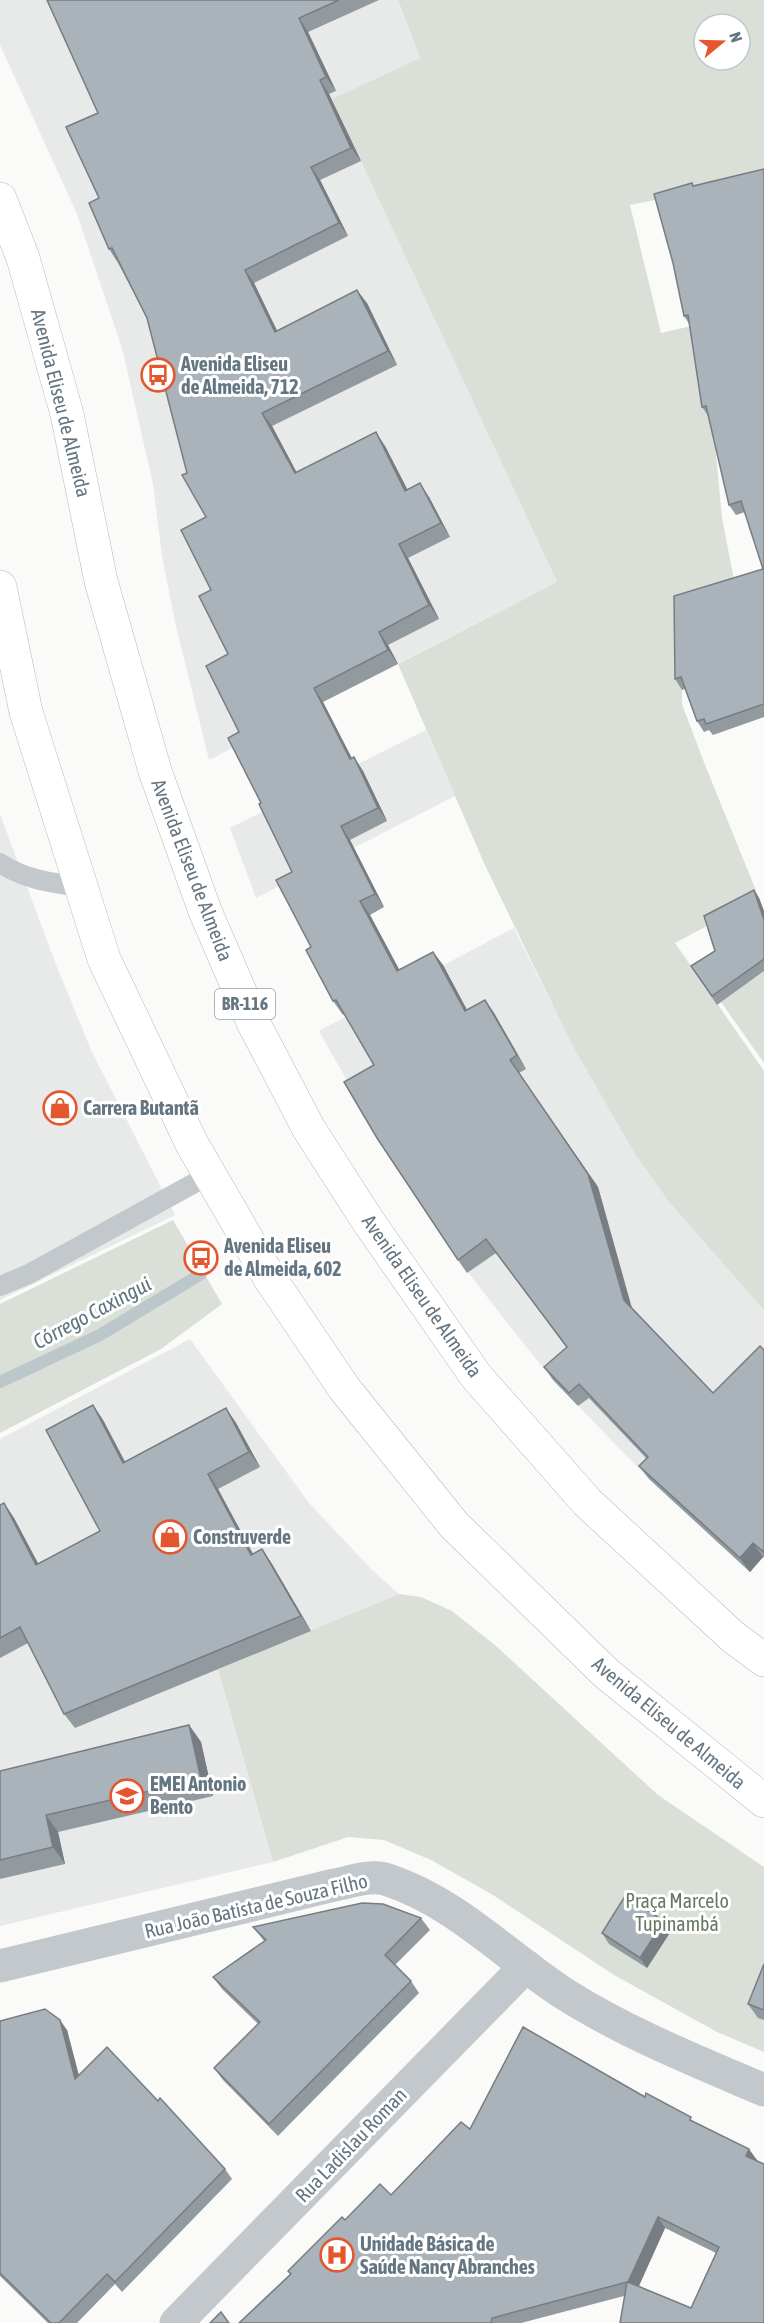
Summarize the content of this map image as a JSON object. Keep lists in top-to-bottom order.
{
  "streets": {
    "main road": ["Avenida Eliseu de Almeida", "BR-116"],
    "street": ["Rua João Batista de Souza Filho", "Rua Ladislau Roman"]
  },
  "crossings": [
    ["Rua João Batista de Souza Filho", "Rua Ladislau Roman"]
  ],
  "water": ["Córrego Caxingui"],
  "parks": ["Praça Marcelo Tupinambá"],
  "places": {
    "bus stop": ["Avenida Eliseu de Almeida, 712", "Avenida Eliseu de Almeida, 602"],
    "shop": ["Carrera Butantã", "Construverde"],
    "school or university": ["EMEI Antonio Bento"],
    "hospital": ["Unidade Básica de Saúde Nancy Abranches"]
  },
  "north": "right"
}
